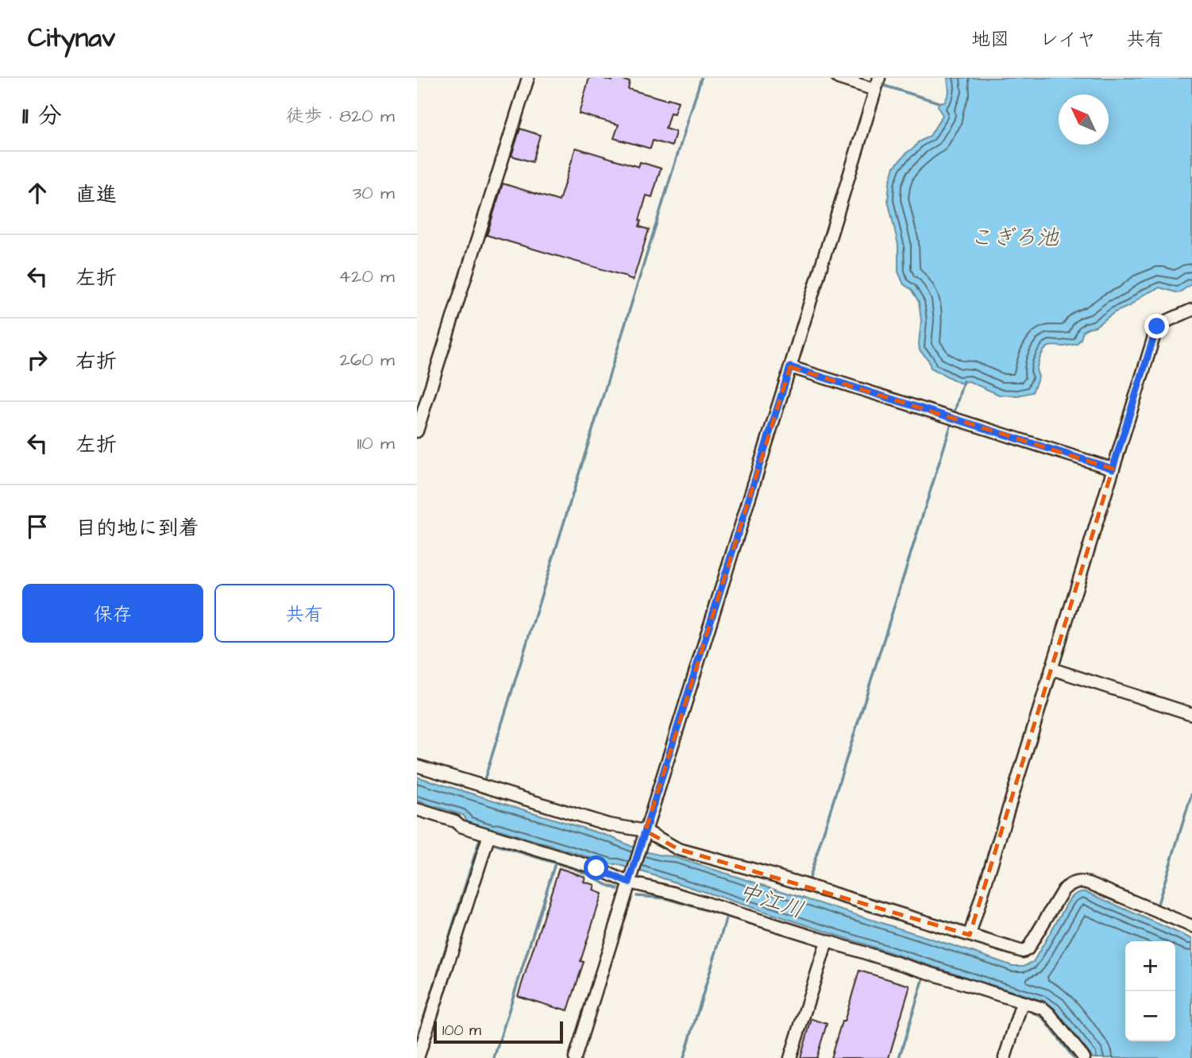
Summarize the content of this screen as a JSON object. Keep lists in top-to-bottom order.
{
  "water": ["こぎろ池", "中江川"],
  "scale_bar": "100 m",
  "north": "top left",
  "page": {
    "header": "Citynav",
    "nav": ["地図", "レイヤ", "共有"],
    "heading": ["11 分", "徒歩 · 820 m"],
    "list": [
      ["直進", "30 m"],
      ["左折", "420 m"],
      ["右折", "260 m"],
      ["左折", "110 m"],
      "目的地に到着"
    ],
    "buttons": ["保存", "共有"],
    "map_buttons": ["+", "−"],
    "scale": "100 m"
  }
}
